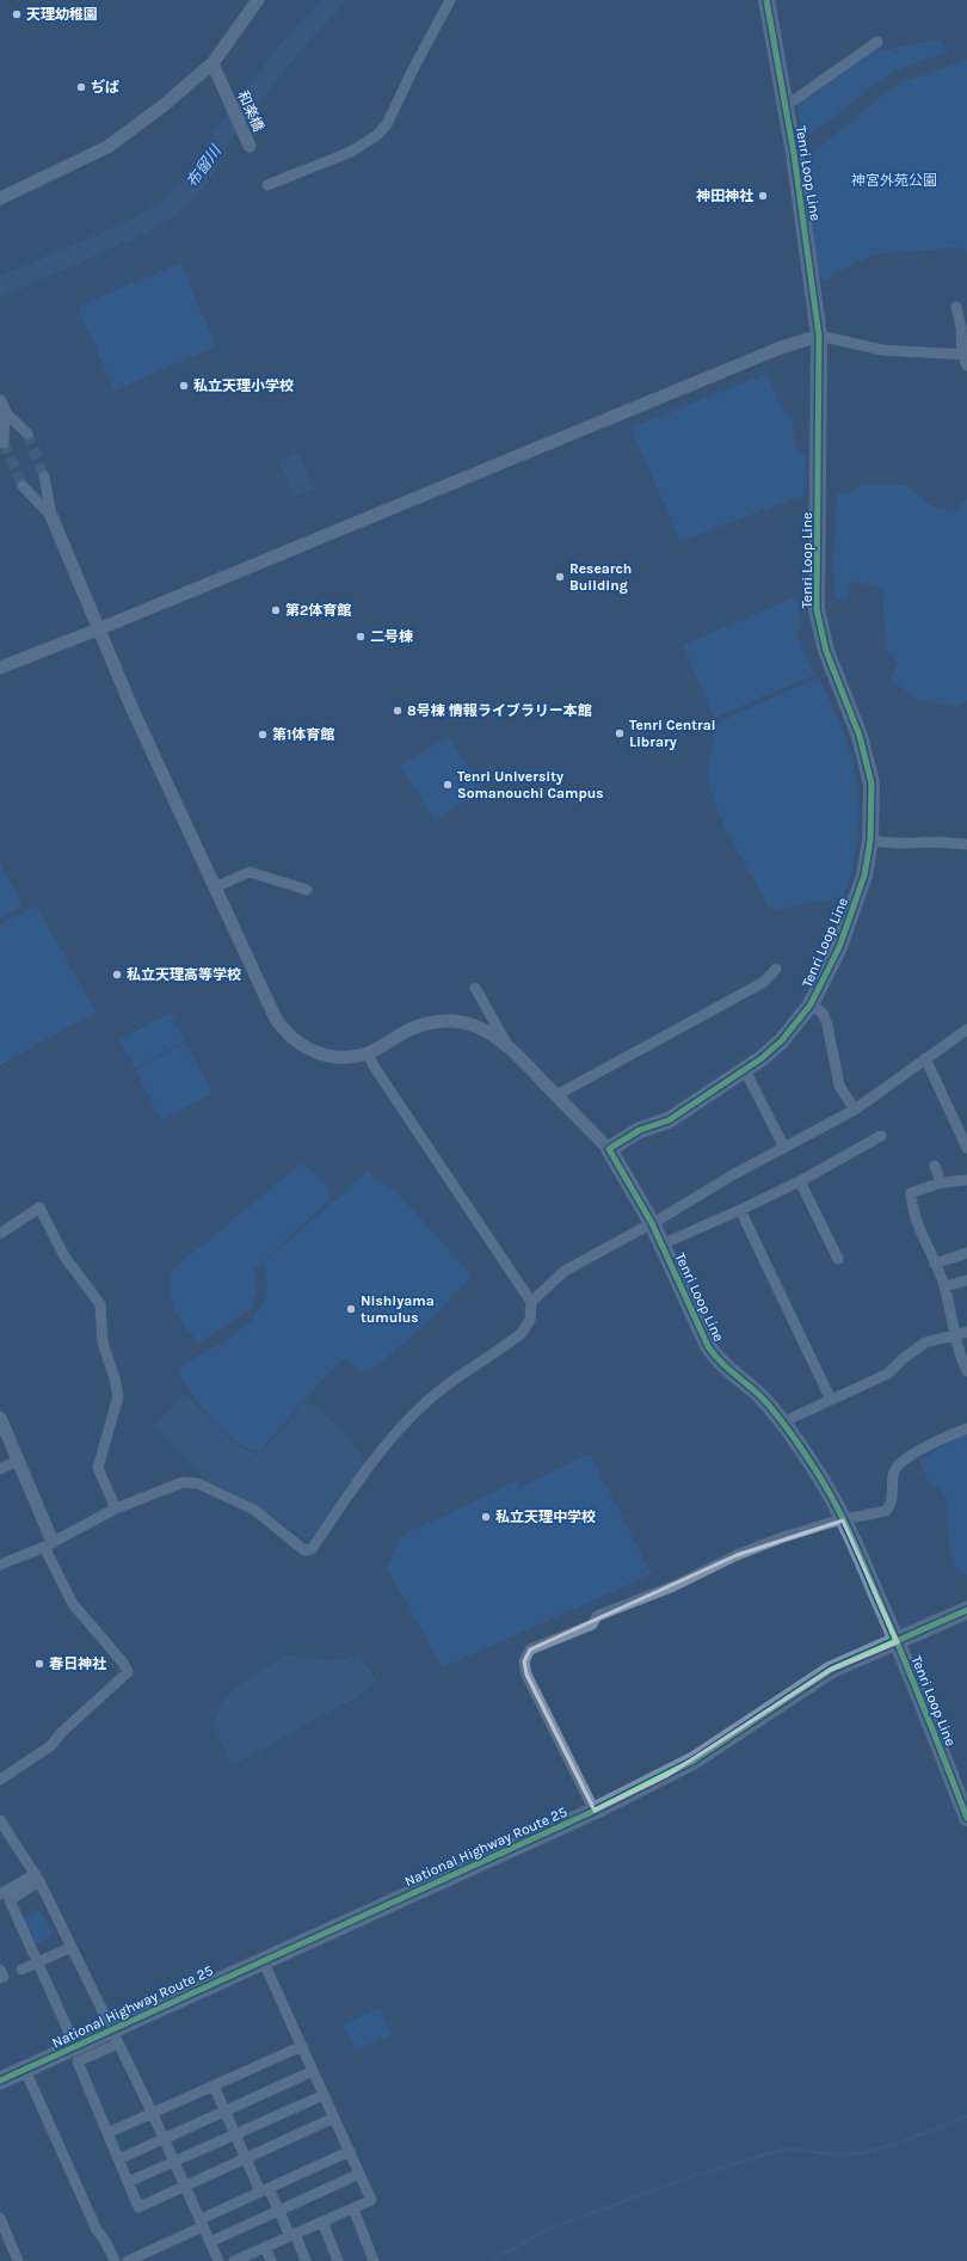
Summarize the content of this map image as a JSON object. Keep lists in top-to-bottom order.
{
  "streets": {
    "highway": ["National Highway Route 25"],
    "main road": ["Tenri Loop Line"],
    "street": ["和楽橋"]
  },
  "crossings": [
    ["Tenri Loop Line", "National Highway Route 25"]
  ],
  "water": ["布留川"],
  "parks": ["神宮外苑公園"],
  "places": [
    "天理幼稚園",
    "ぢば",
    "神田神社",
    "私立天理小学校",
    "Research Building",
    "第2体育館",
    "二号棟",
    "8号棟 情報ライブラリー本館",
    "Tenri Central Library",
    "第1体育館",
    "Tenri University Somanouchi Campus",
    "私立天理高等学校",
    "Nishiyama tumulus",
    "私立天理中学校",
    "春日神社"
  ]
}
